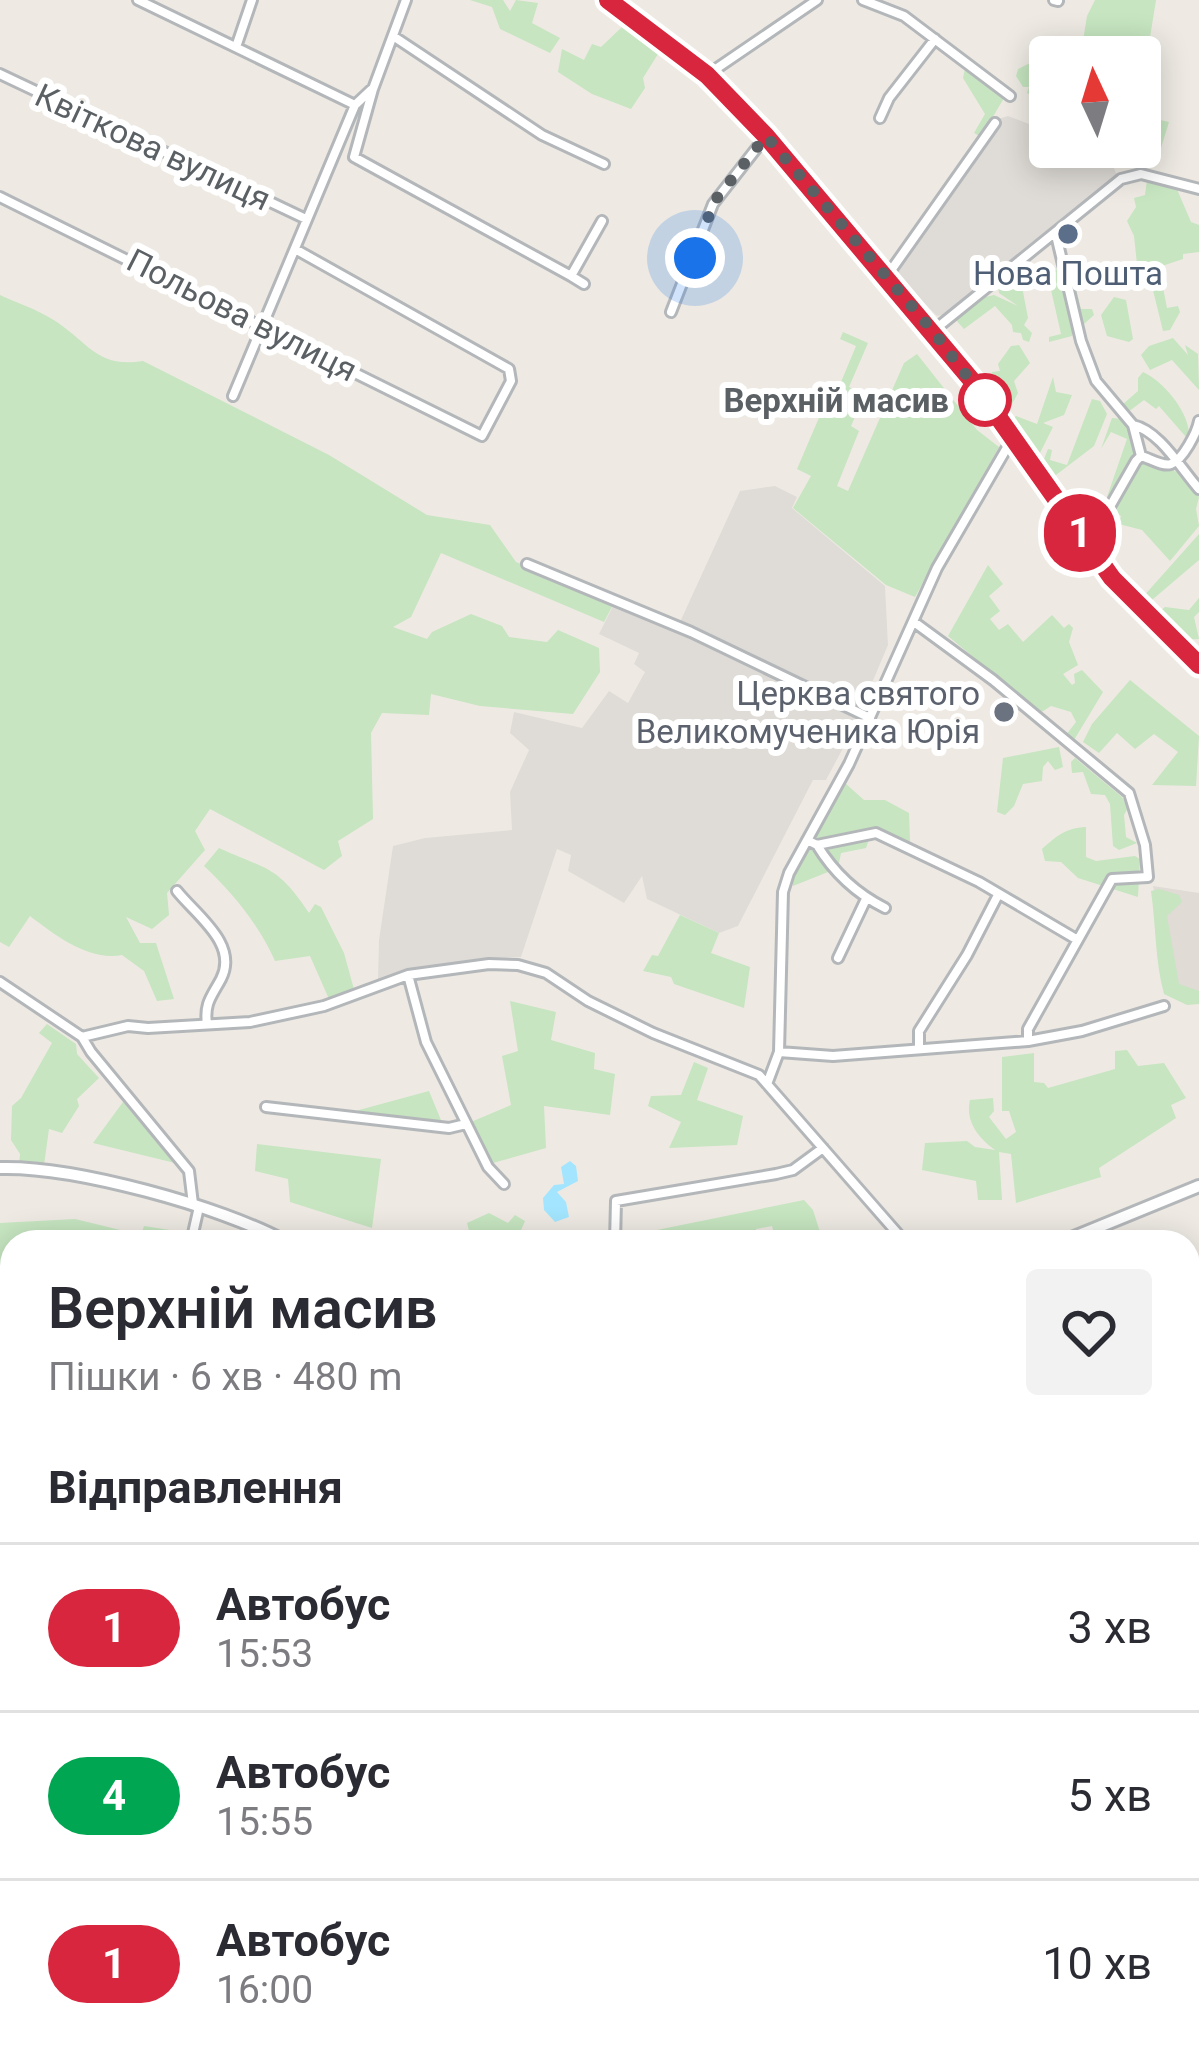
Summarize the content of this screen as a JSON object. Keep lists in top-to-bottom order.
{
  "streets": {
    "street": ["Квіткова вулиця", "Польова вулиця"]
  },
  "places": ["Нова Пошта", "Верхній масив", "Церква святого Великомученика Юрія"],
  "lines": ["bus line 1"],
  "north": "top",
  "page": {
    "on_map": "1",
    "heading": [
      ["Верхній масив", "Пішки · 6 хв · 480 m"],
      "Відправлення"
    ],
    "list": [
      {
        "mark": "1",
        "name": "Автобус",
        "note": "15:53",
        "value": "3 хв"
      },
      {
        "mark": "4",
        "name": "Автобус",
        "note": "15:55",
        "value": "5 хв"
      },
      {
        "mark": "1",
        "name": "Автобус",
        "note": "16:00",
        "value": "10 хв"
      }
    ]
  }
}
